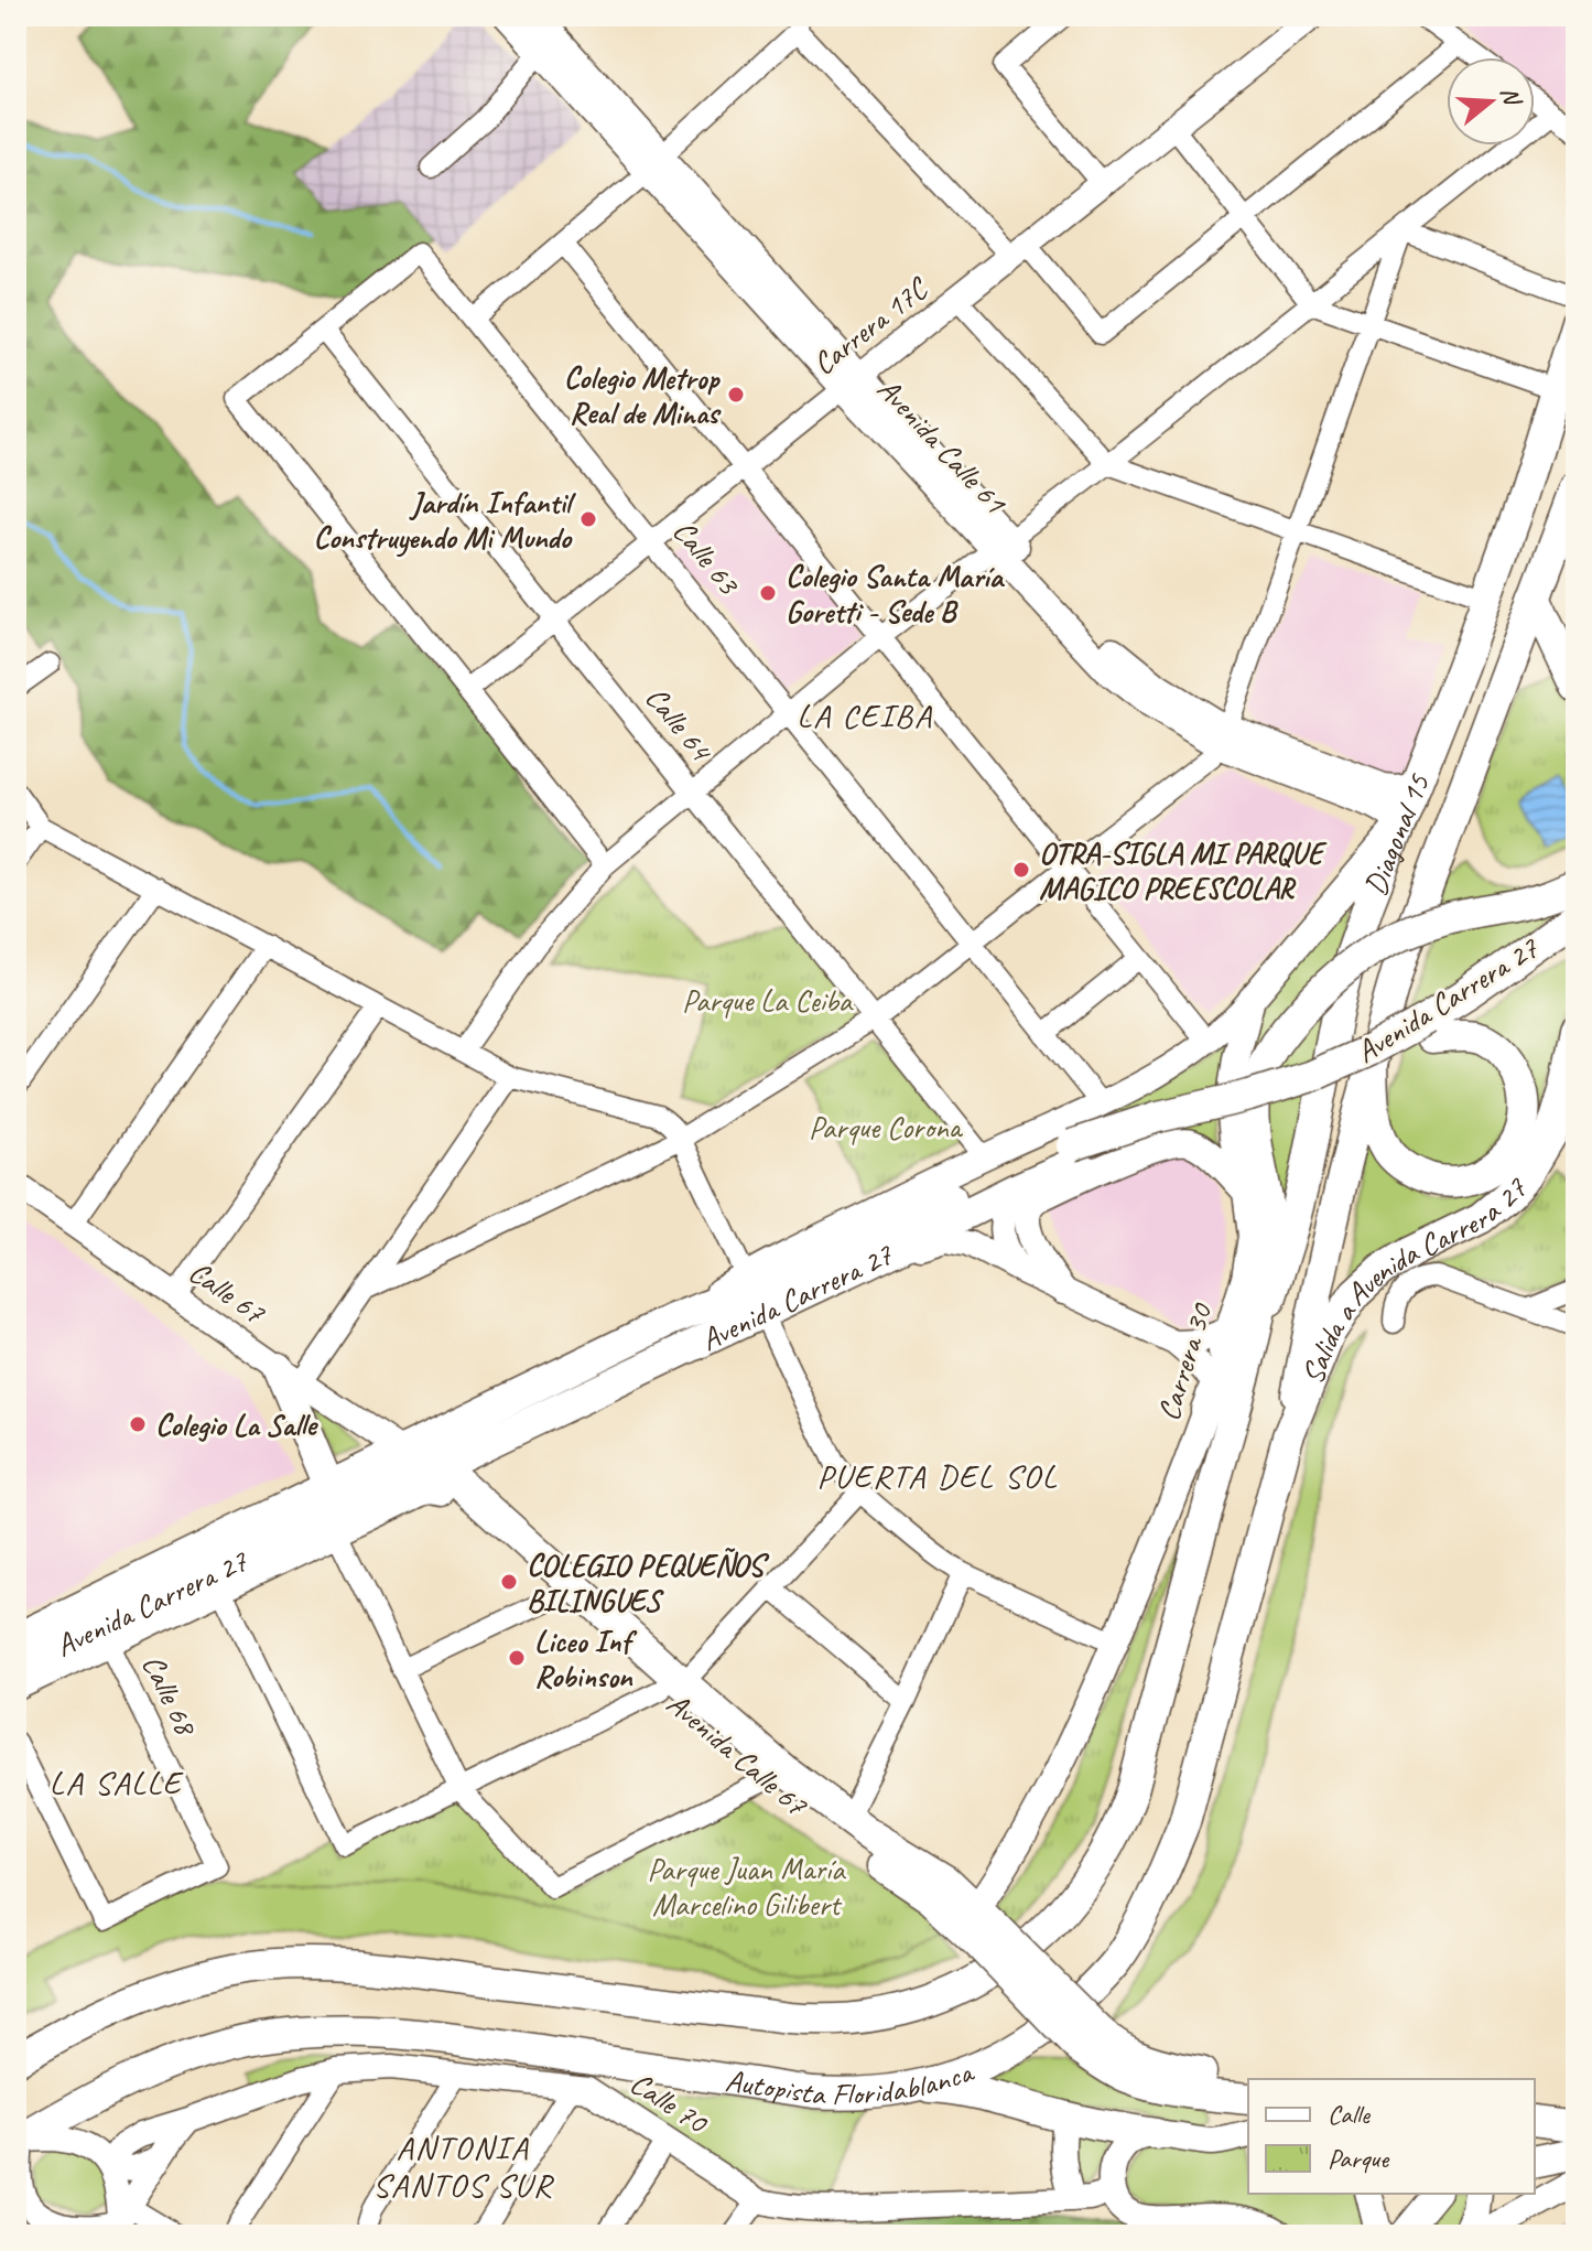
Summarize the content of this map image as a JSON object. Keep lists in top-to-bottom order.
{
  "streets": {
    "main road": [
      "Avenida Calle 61",
      "Diagonal 15",
      "Avenida Carrera 27",
      "Salida a Avenida Carrera 27",
      "Carrera 30",
      "Avenida Calle 67",
      "Autopista Floridablanca"
    ],
    "street": [
      "Carrera 17C",
      "Calle 63",
      "Calle 64",
      "Calle 67",
      "Calle 68",
      "Calle 70"
    ]
  },
  "crossings": [
    ["Carrera 17C", "Avenida Calle 61"],
    ["Carrera 17C", "Calle 63"],
    ["Carrera 17C", "Calle 64"],
    ["Avenida Calle 61", "Diagonal 15"],
    ["Avenida Calle 61", "Carrera 30"],
    ["Calle 63", "Calle 64"],
    ["Calle 63", "Avenida Carrera 27"],
    ["Calle 63", "Carrera 30"],
    ["Calle 64", "Avenida Carrera 27"],
    ["Diagonal 15", "Salida a Avenida Carrera 27"],
    ["Diagonal 15", "Carrera 30"],
    ["Diagonal 15", "Autopista Floridablanca"],
    ["Avenida Carrera 27", "Calle 67"],
    ["Avenida Carrera 27", "Carrera 30"],
    ["Avenida Carrera 27", "Avenida Calle 67"],
    ["Salida a Avenida Carrera 27", "Autopista Floridablanca"],
    ["Calle 67", "Avenida Calle 67"],
    ["Carrera 30", "Avenida Calle 67"],
    ["Autopista Floridablanca", "Calle 70"]
  ],
  "districts": [
    "LA CEIBA",
    "PUERTA DEL SOL",
    "LA SALLE",
    "ANTONIA SANTOS SUR"
  ],
  "parks": ["Parque La Ceiba", "Parque Corona", "Parque Juan María Marcelino Gilibert"],
  "places": [
    "Colegio Metrop Real de Minas",
    "Jardín Infantil Construyendo Mi Mundo",
    "Colegio Santa María Goretti - Sede B",
    "OTRA-SIGLA MI PARQUE MAGICO PREESCOLAR",
    "Colegio La Salle",
    "COLEGIO PEQUEÑOS BILINGUES",
    "Liceo Inf Robinson"
  ],
  "legend": ["Calle", "Parque"],
  "north": "right"
}
